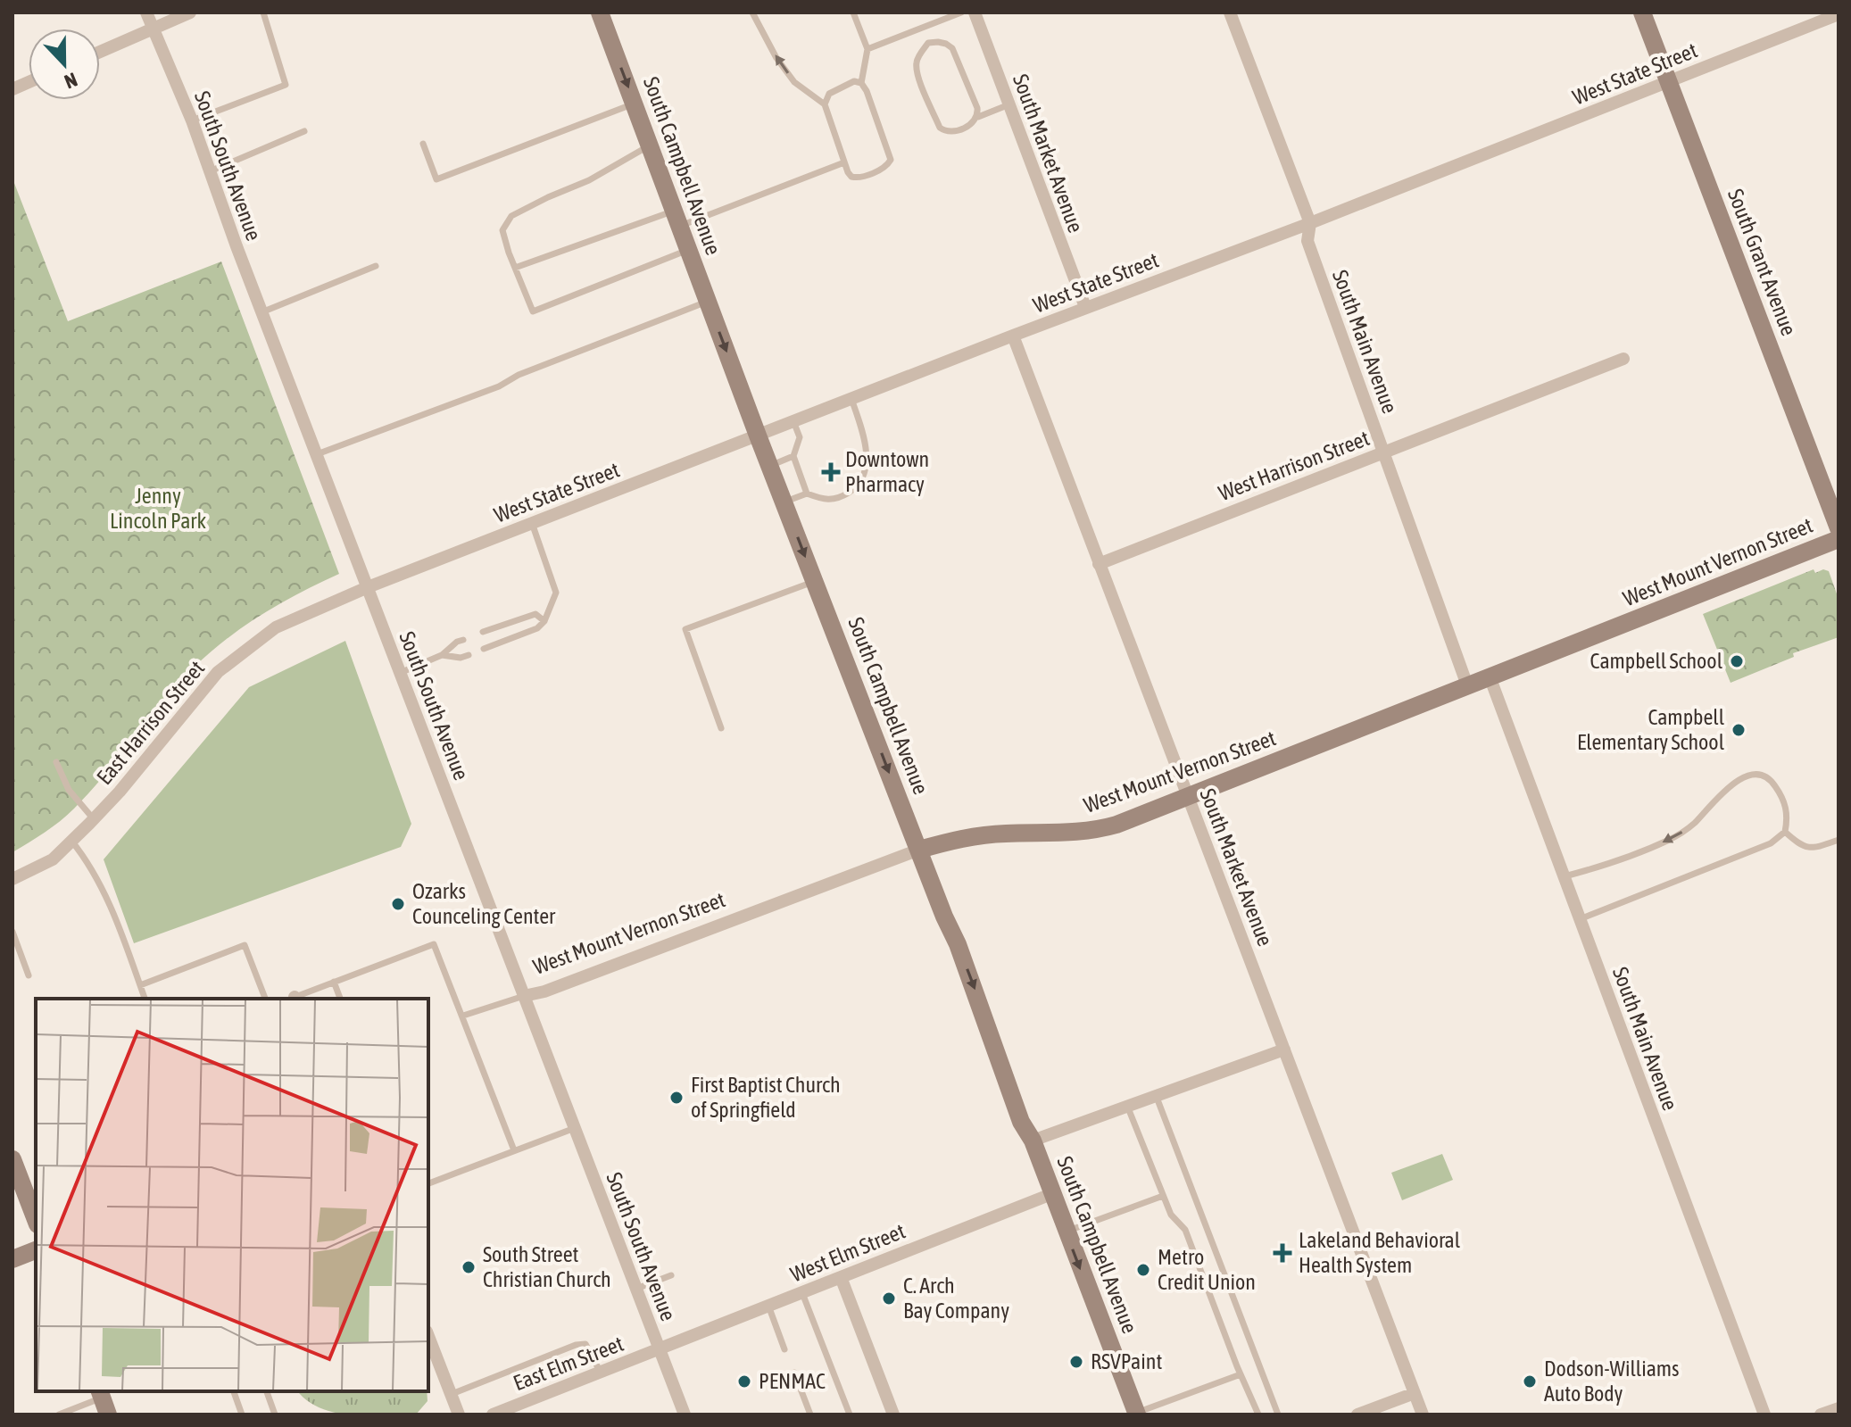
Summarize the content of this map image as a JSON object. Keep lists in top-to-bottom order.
{
  "streets": {
    "main road": ["South Campbell Avenue", "South Grant Avenue", "West Mount Vernon Street"],
    "street": [
      "West State Street",
      "South Market Avenue",
      "South South Avenue",
      "South Main Avenue",
      "West Harrison Street",
      "East Harrison Street",
      "West Elm Street",
      "East Elm Street"
    ]
  },
  "crossings": [
    ["West State Street", "South Market Avenue"],
    ["West State Street", "South South Avenue"],
    ["West State Street", "South Campbell Avenue"],
    ["West State Street", "South Grant Avenue"],
    ["West State Street", "South Main Avenue"],
    ["West State Street", "East Harrison Street"],
    ["South Market Avenue", "West Harrison Street"],
    ["South Market Avenue", "West Mount Vernon Street"],
    ["South South Avenue", "West Mount Vernon Street"],
    ["South South Avenue", "East Harrison Street"],
    ["South South Avenue", "West Elm Street"],
    ["South South Avenue", "East Elm Street"],
    ["South Campbell Avenue", "West Mount Vernon Street"],
    ["South Campbell Avenue", "West Elm Street"],
    ["South Main Avenue", "West Harrison Street"],
    ["South Main Avenue", "West Mount Vernon Street"],
    ["West Elm Street", "East Elm Street"]
  ],
  "one_way": ["South Campbell Avenue"],
  "parks": ["Jenny Lincoln Park"],
  "places": {
    "health": ["Downtown Pharmacy", "Lakeland Behavioral Health System"],
    "other": [
      "Campbell School",
      "Campbell Elementary School",
      "Ozarks Counceling Center",
      "First Baptist Church of Springfield",
      "South Street Christian Church",
      "Metro Credit Union",
      "C. Arch Bay Company",
      "RSVPaint",
      "PENMAC",
      "Dodson-Williams Auto Body"
    ]
  },
  "north": "bottom"
}
